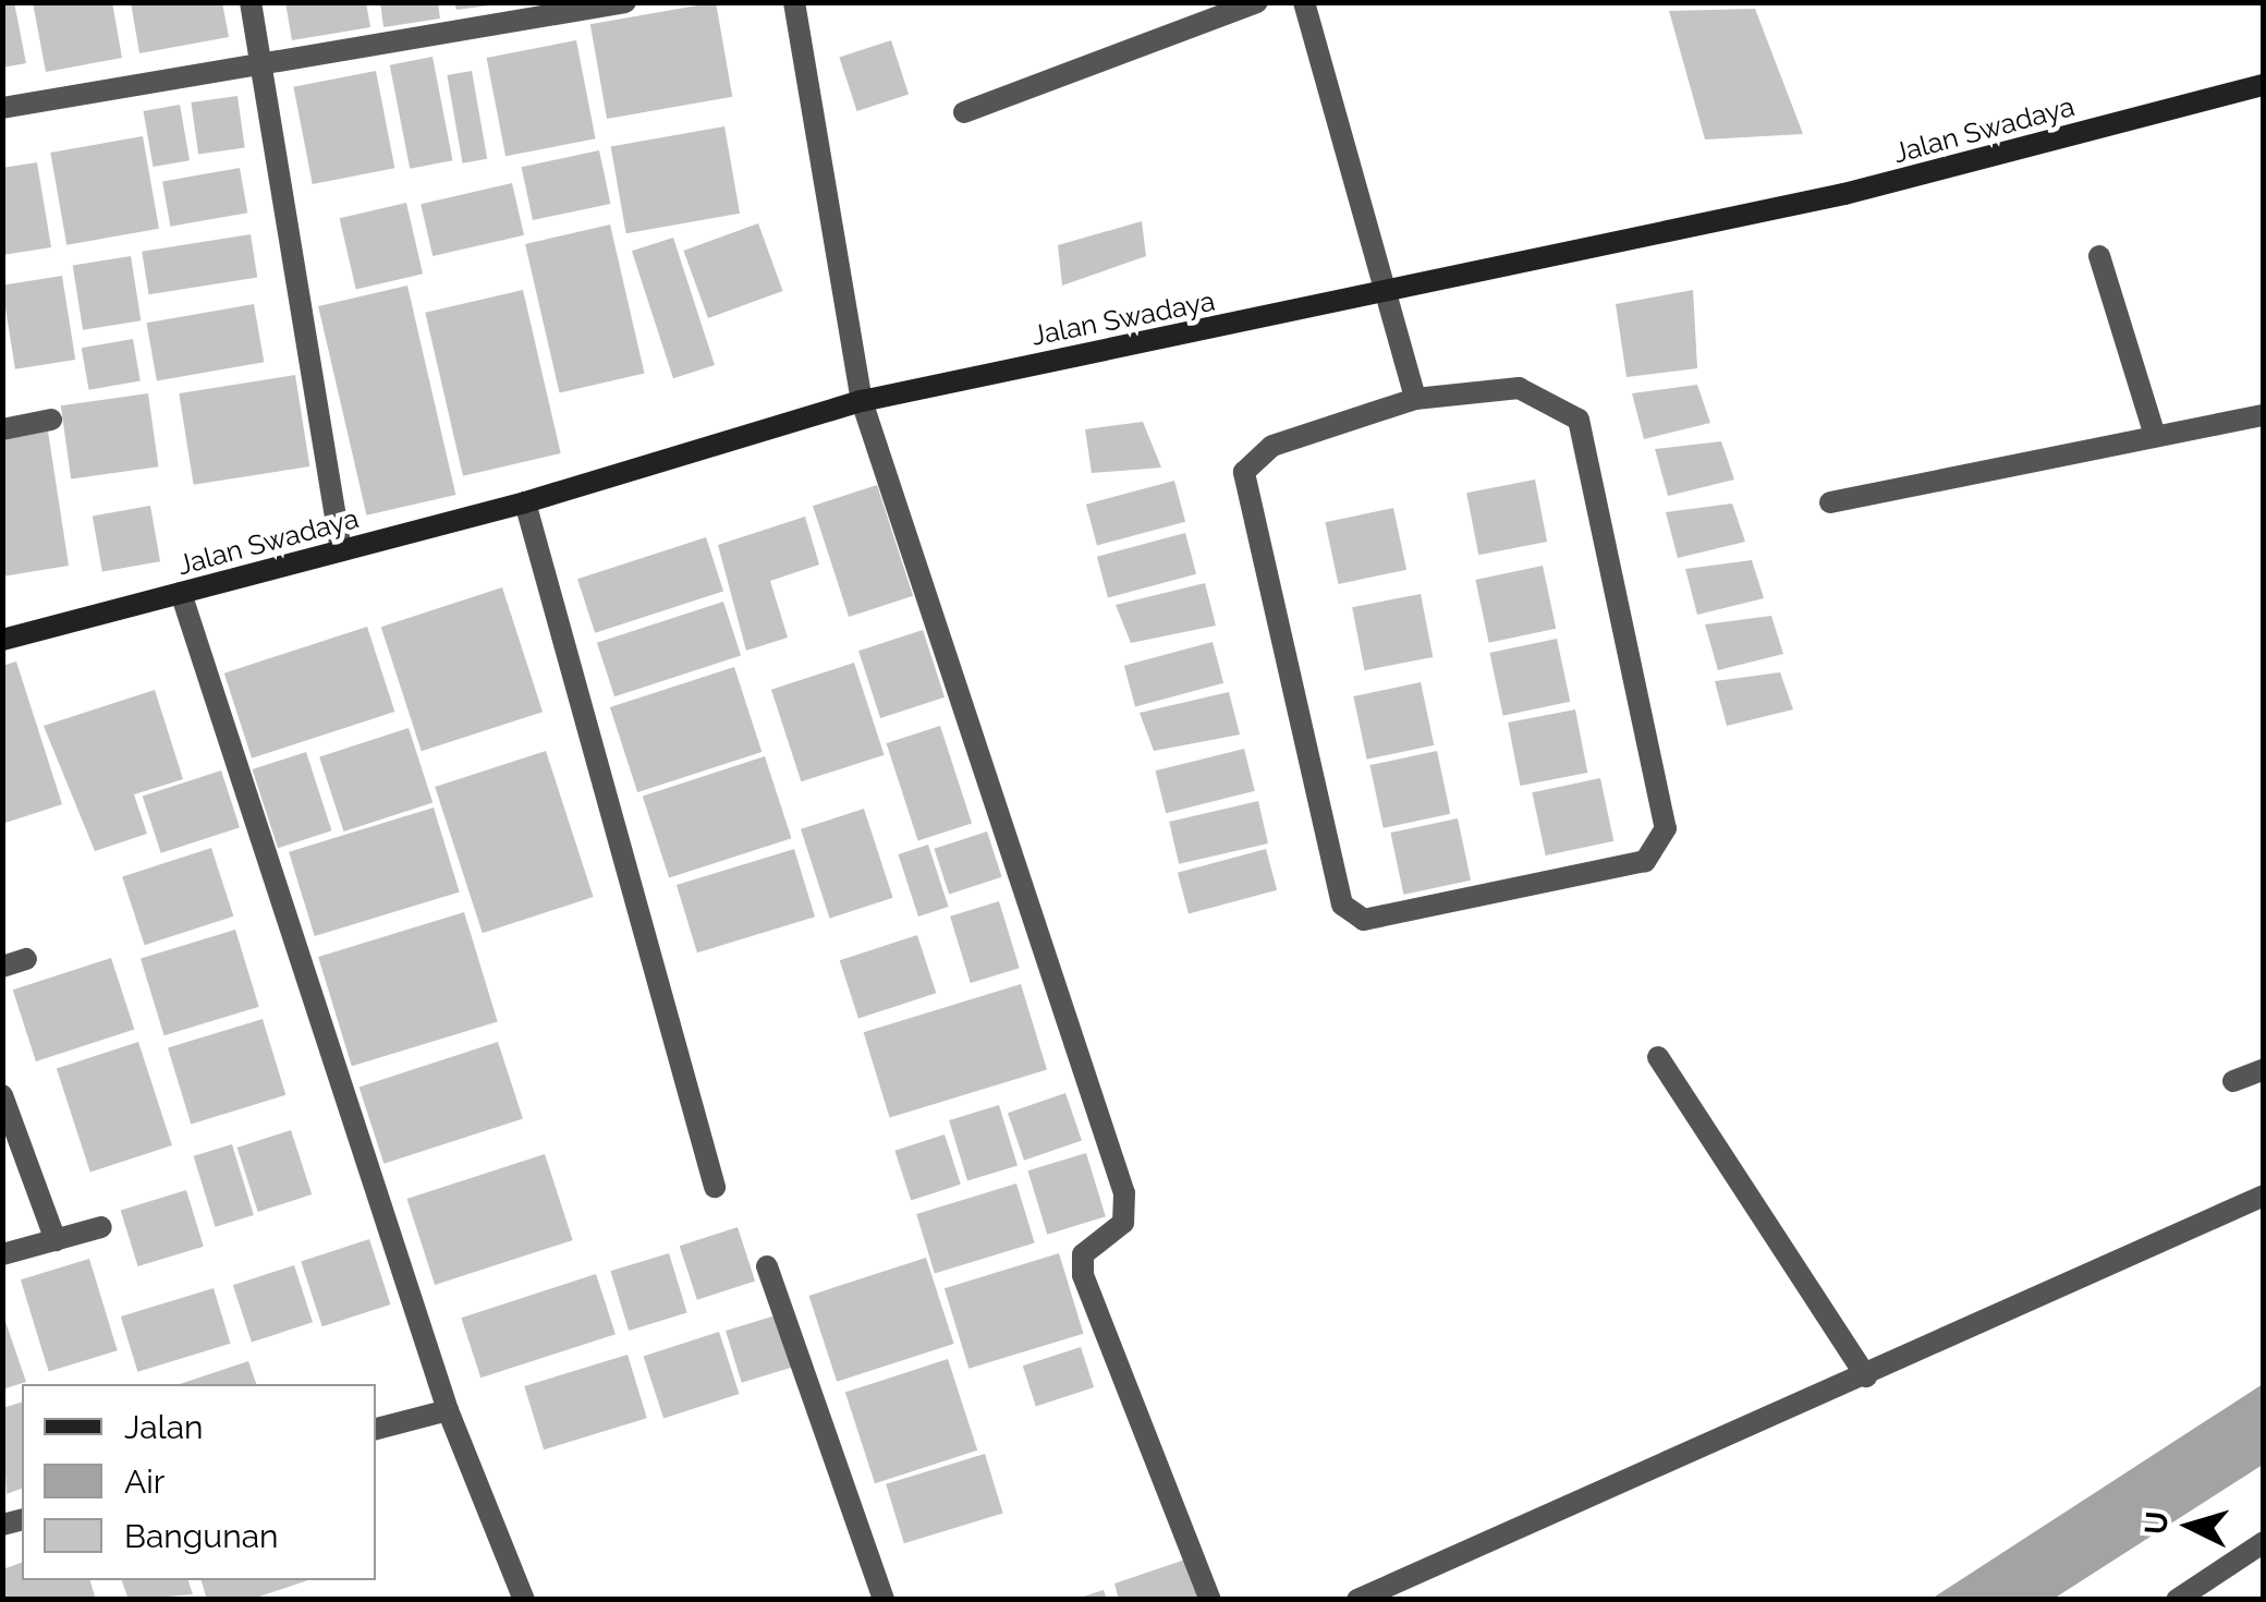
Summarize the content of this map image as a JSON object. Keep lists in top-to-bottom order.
{
  "streets": {
    "street": ["Jalan Swadaya"]
  },
  "legend": ["Jalan", "Air", "Bangunan"],
  "north": "left"
}
